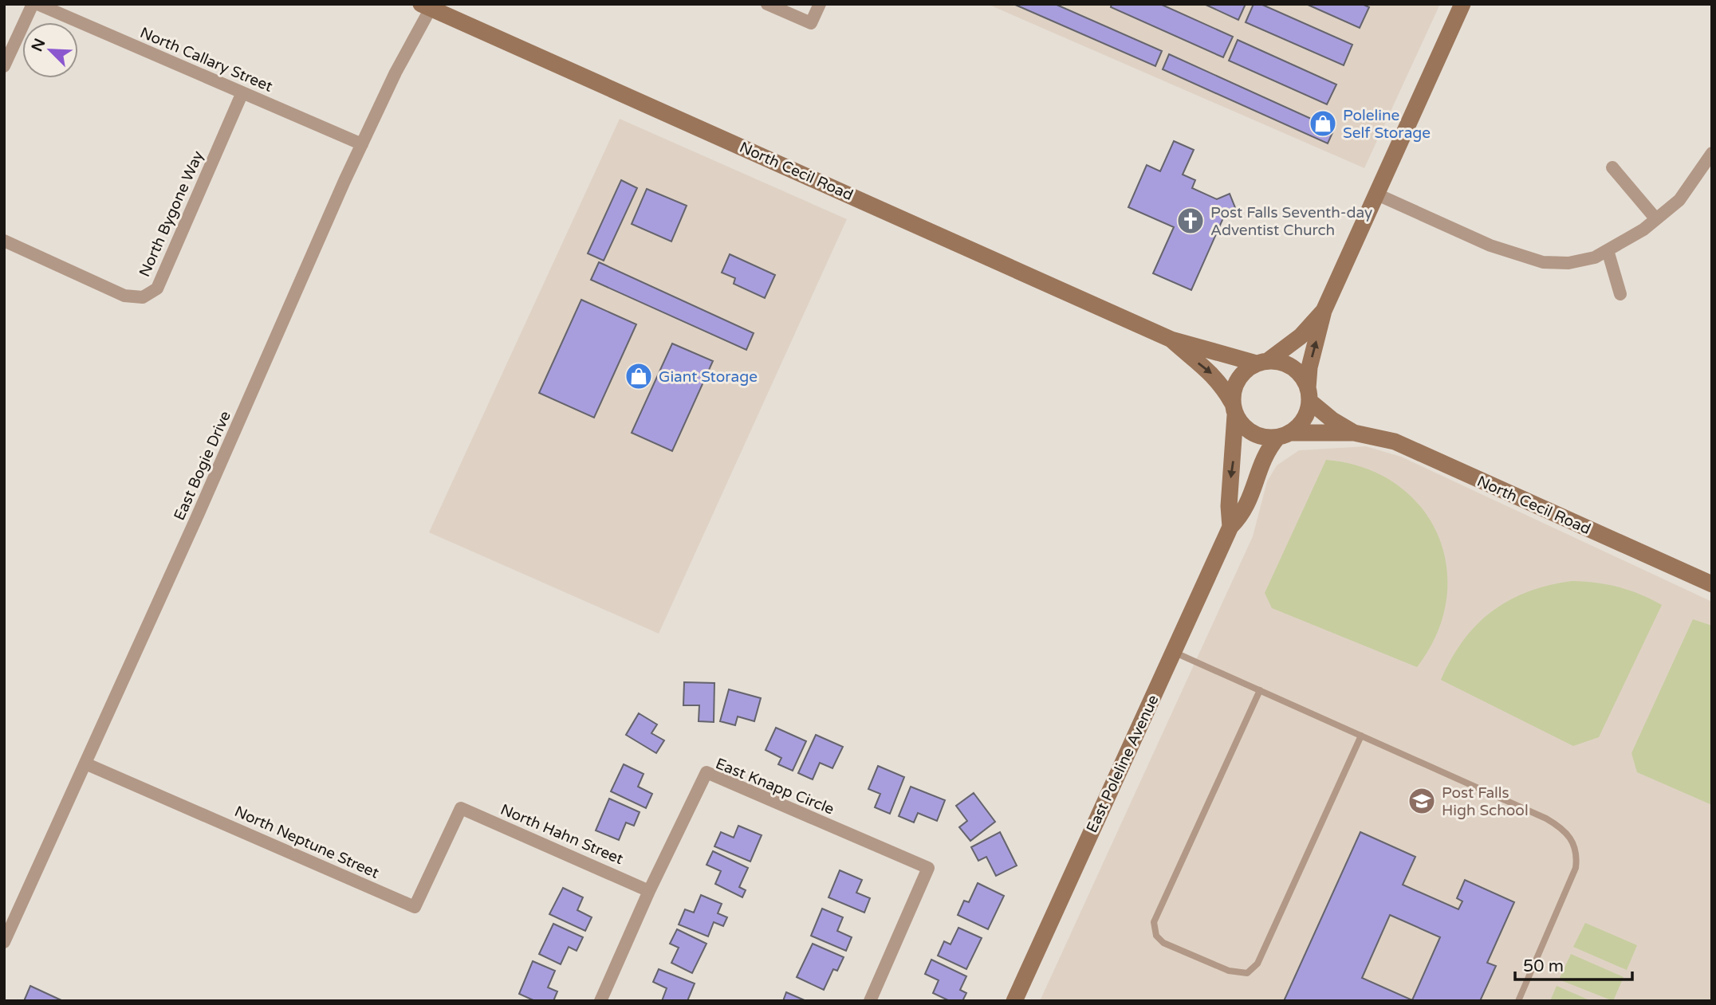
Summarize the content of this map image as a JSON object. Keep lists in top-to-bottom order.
{
  "streets": {
    "street": [
      "North Callary Street",
      "North Cecil Road",
      "North Bygone Way",
      "East Bogie Drive",
      "East Poleline Avenue",
      "East Knapp Circle",
      "North Hahn Street",
      "North Neptune Street"
    ]
  },
  "crossings": [
    ["North Callary Street", "North Bygone Way"],
    ["North Callary Street", "East Bogie Drive"],
    ["North Cecil Road", "East Bogie Drive"],
    ["North Cecil Road", "East Poleline Avenue"],
    ["East Bogie Drive", "North Neptune Street"],
    ["East Knapp Circle", "North Hahn Street"],
    ["North Hahn Street", "North Neptune Street"]
  ],
  "places": {
    "shop": ["Poleline Self Storage", "Giant Storage"],
    "church": ["Post Falls Seventh-day Adventist Church"],
    "school or university": ["Post Falls High School"]
  },
  "scale_bar": "50 m",
  "north": "top left"
}
